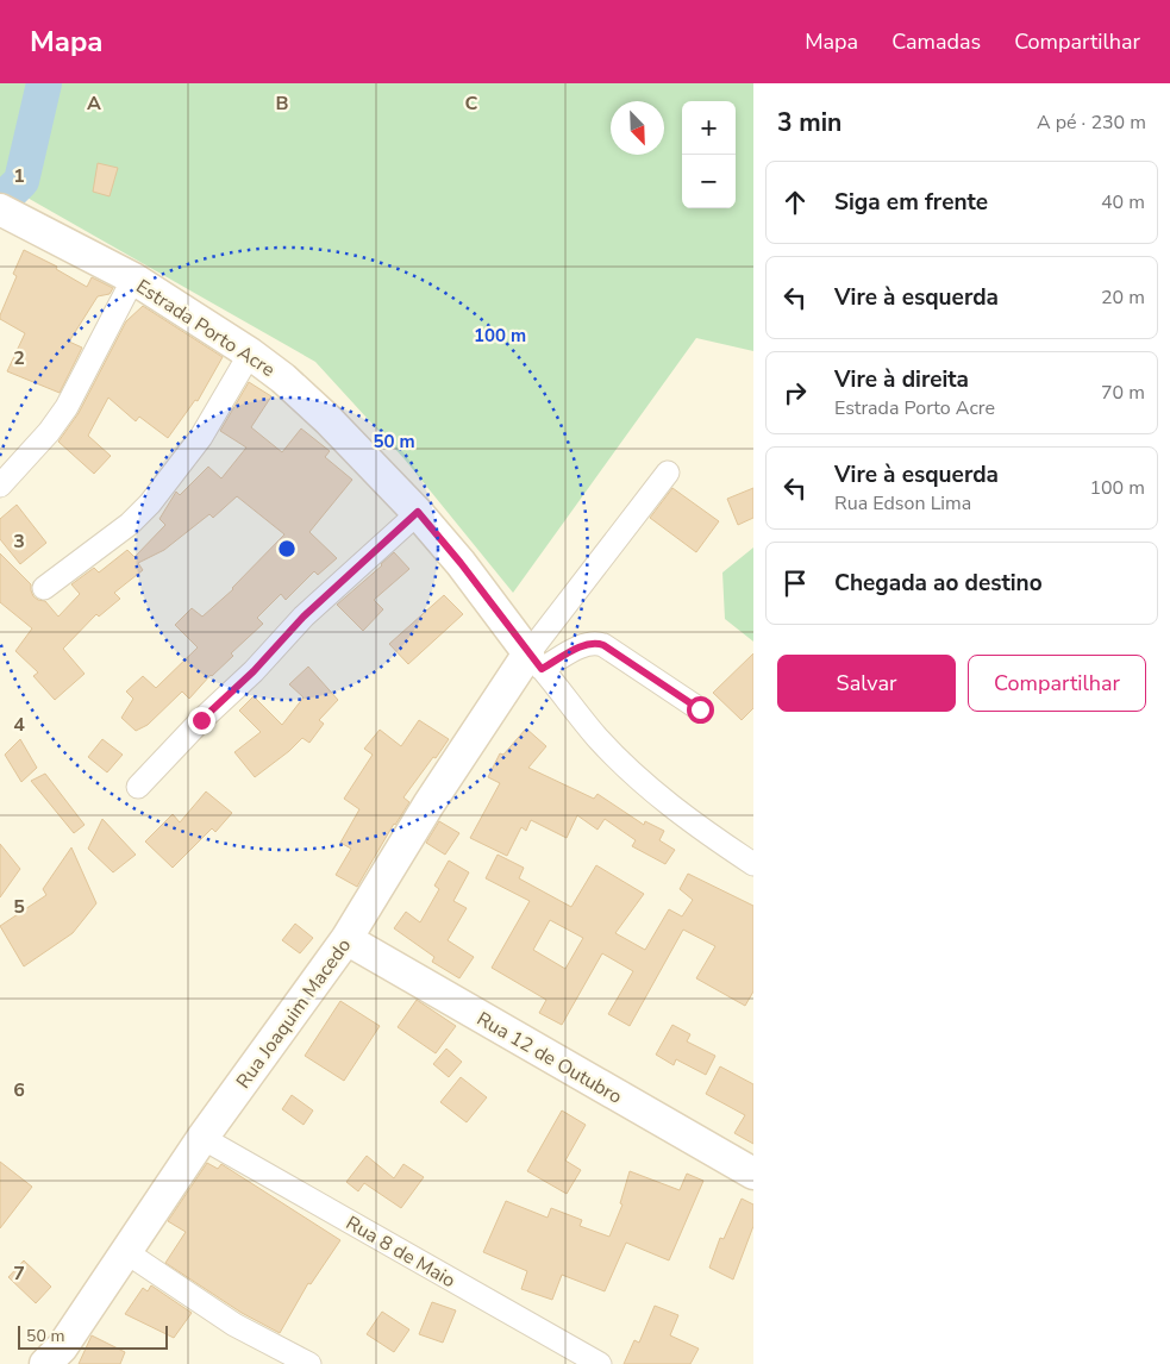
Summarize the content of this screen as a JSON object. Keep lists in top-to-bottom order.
{
  "streets": {
    "street": [
      "Estrada Porto Acre",
      "Rua Joaquim Macedo",
      "Rua 12 de Outubro",
      "Rua 8 de Maio"
    ]
  },
  "crossings": [
    ["Estrada Porto Acre", "Rua Joaquim Macedo"],
    ["Rua Joaquim Macedo", "Rua 12 de Outubro"],
    ["Rua Joaquim Macedo", "Rua 8 de Maio"]
  ],
  "scale_bar": "50 m",
  "north": "bottom right",
  "page": {
    "header": "Mapa",
    "nav": ["Mapa", "Camadas", "Compartilhar"],
    "heading": ["3 min", "A pé · 230 m"],
    "map_buttons": ["+", "−"],
    "list": [
      ["Siga em frente", "40 m"],
      ["Vire à esquerda", "20 m"],
      ["Vire à direita", "Estrada Porto Acre", "70 m"],
      ["Vire à esquerda", "Rua Edson Lima", "100 m"],
      "Chegada ao destino"
    ],
    "buttons": ["Salvar", "Compartilhar"],
    "scale": "50 m"
  },
  "grid": {
    "columns": ["A", "B", "C"],
    "rows": [
      "1",
      "2",
      "3",
      "4",
      "5",
      "6",
      "7"
    ]
  },
  "rings": ["100 m", "50 m"]
}
